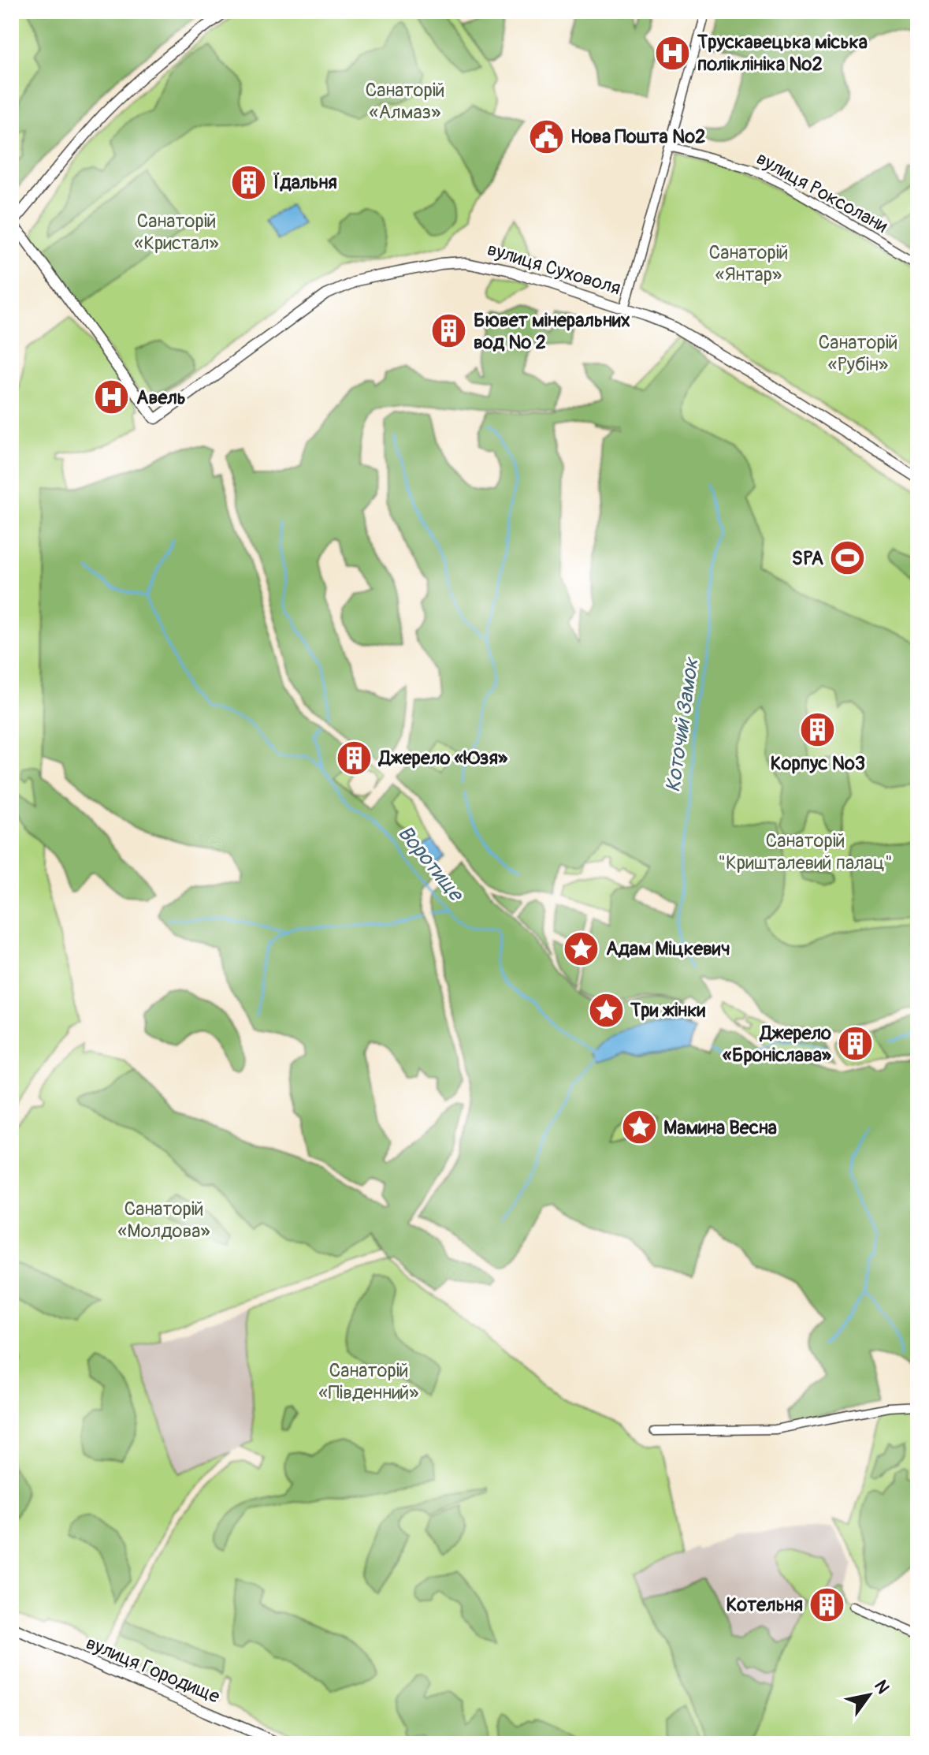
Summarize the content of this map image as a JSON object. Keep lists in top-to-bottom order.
{
  "streets": {
    "street": ["вулиця Роксолани", "вулиця Суховоля", "вулиця Городище"]
  },
  "water": ["Коточий Замок", "Воротище"],
  "parks": [
    "Санаторій «Алмаз»",
    "Санаторій «Кристал»",
    "Санаторій «Янтар»",
    "Санаторій «Рубін»",
    "Санаторій \"Кришталевий палац\"",
    "Санаторій «Молдова»",
    "Санаторій «Південний»"
  ],
  "places": {
    "hospital": ["Трускавецька міська поліклініка №2", "Авель"],
    "public building": ["Нова Пошта №2"],
    "building": [
      "Їдальня",
      "Бювет мінеральних вод № 2",
      "Корпус №3",
      "Джерело «Юзя»",
      "Джерело «Броніслава»",
      "Котельня"
    ],
    "sports": ["SPA"],
    "place": ["Адам Міцкевич", "Три жінки", "Мамина Весна"]
  },
  "north": "top right"
}
